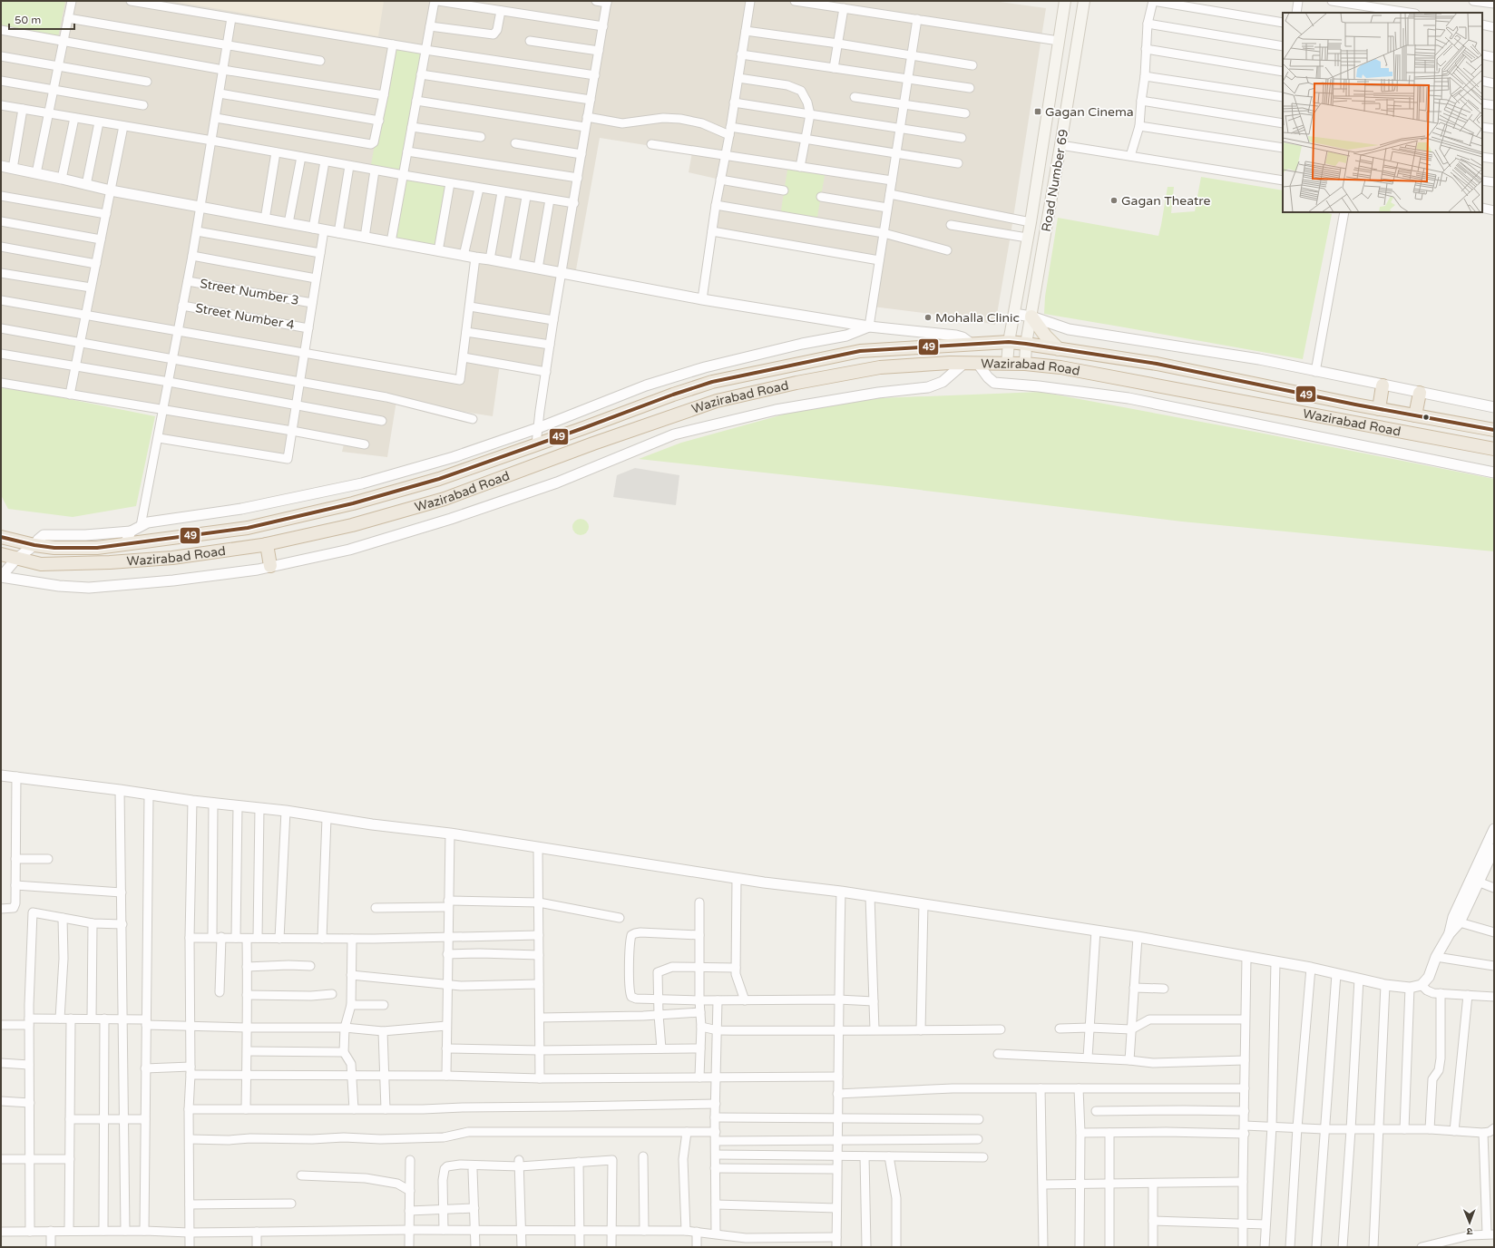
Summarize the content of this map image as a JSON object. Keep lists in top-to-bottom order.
{
  "streets": {
    "highway": ["Wazirabad Road"],
    "main road": ["Road Number 69"],
    "street": ["Street Number 3", "Street Number 4"]
  },
  "crossings": [
    ["Road Number 69", "Wazirabad Road"]
  ],
  "places": {
    "transit": ["Gagan Cinema"],
    "other": ["Gagan Theatre", "Mohalla Clinic"]
  },
  "lines": ["transit line 49"],
  "scale_bar": "50 m",
  "north": "bottom"
}
